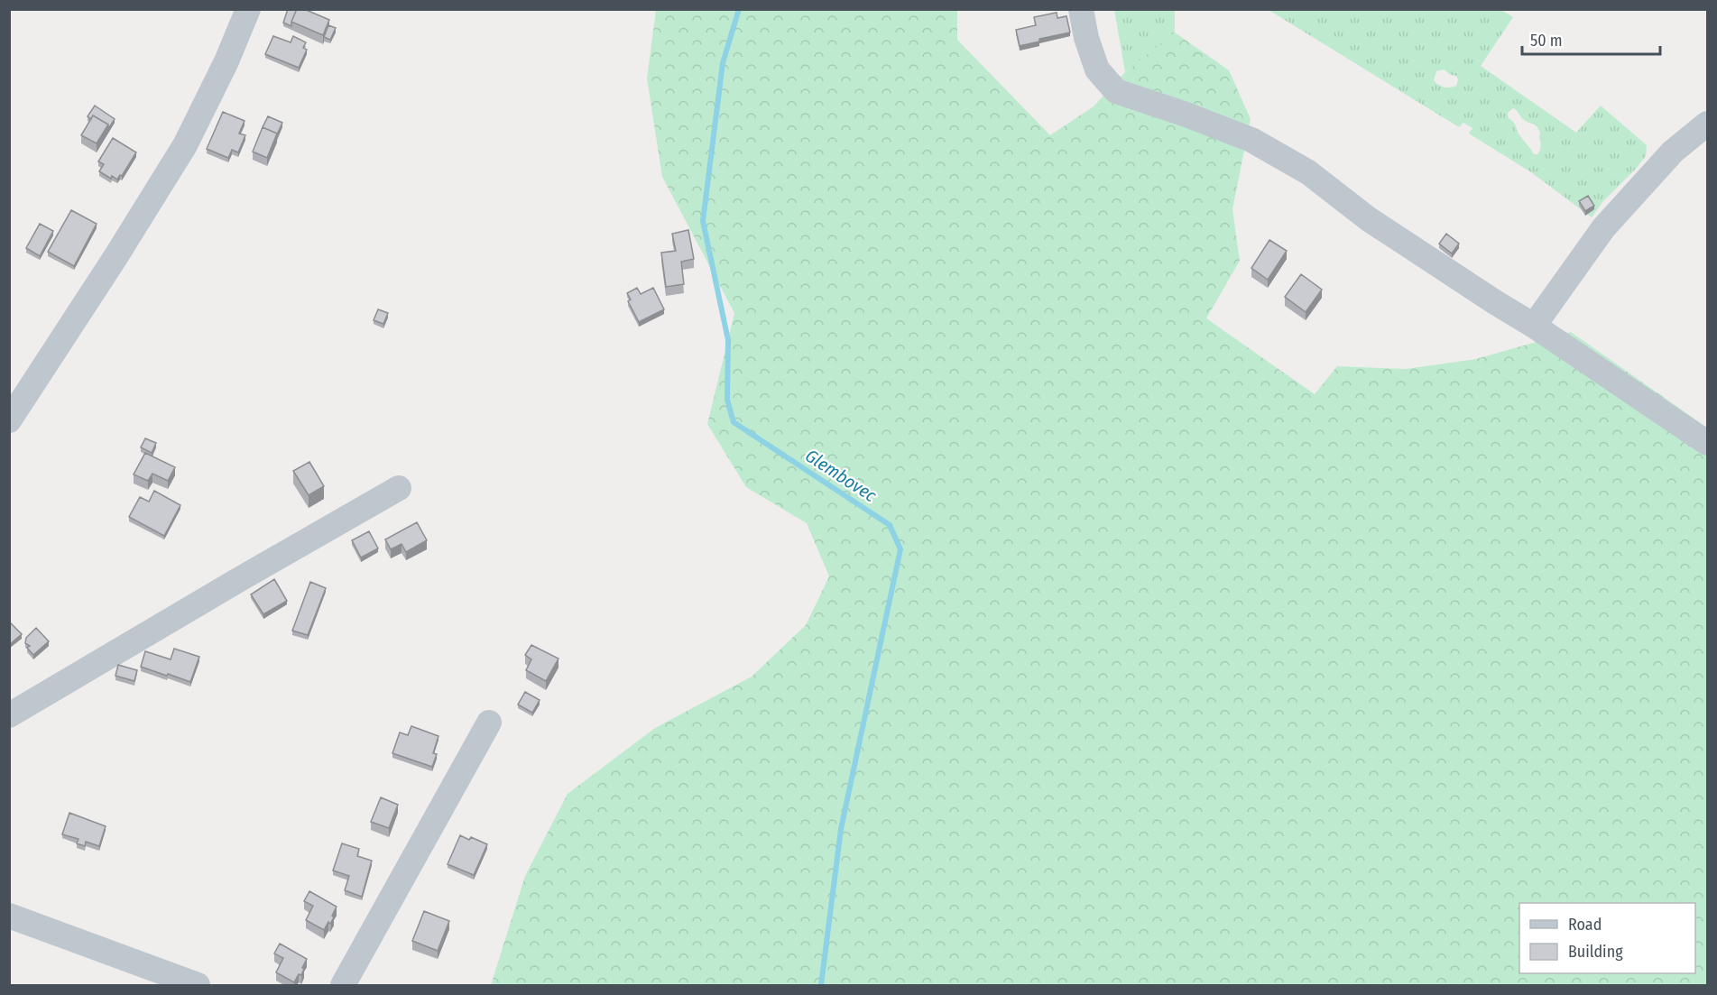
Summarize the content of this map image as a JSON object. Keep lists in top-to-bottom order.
{
  "water": ["Glembovec"],
  "legend": ["Road", "Building"],
  "scale_bar": "50 m"
}
